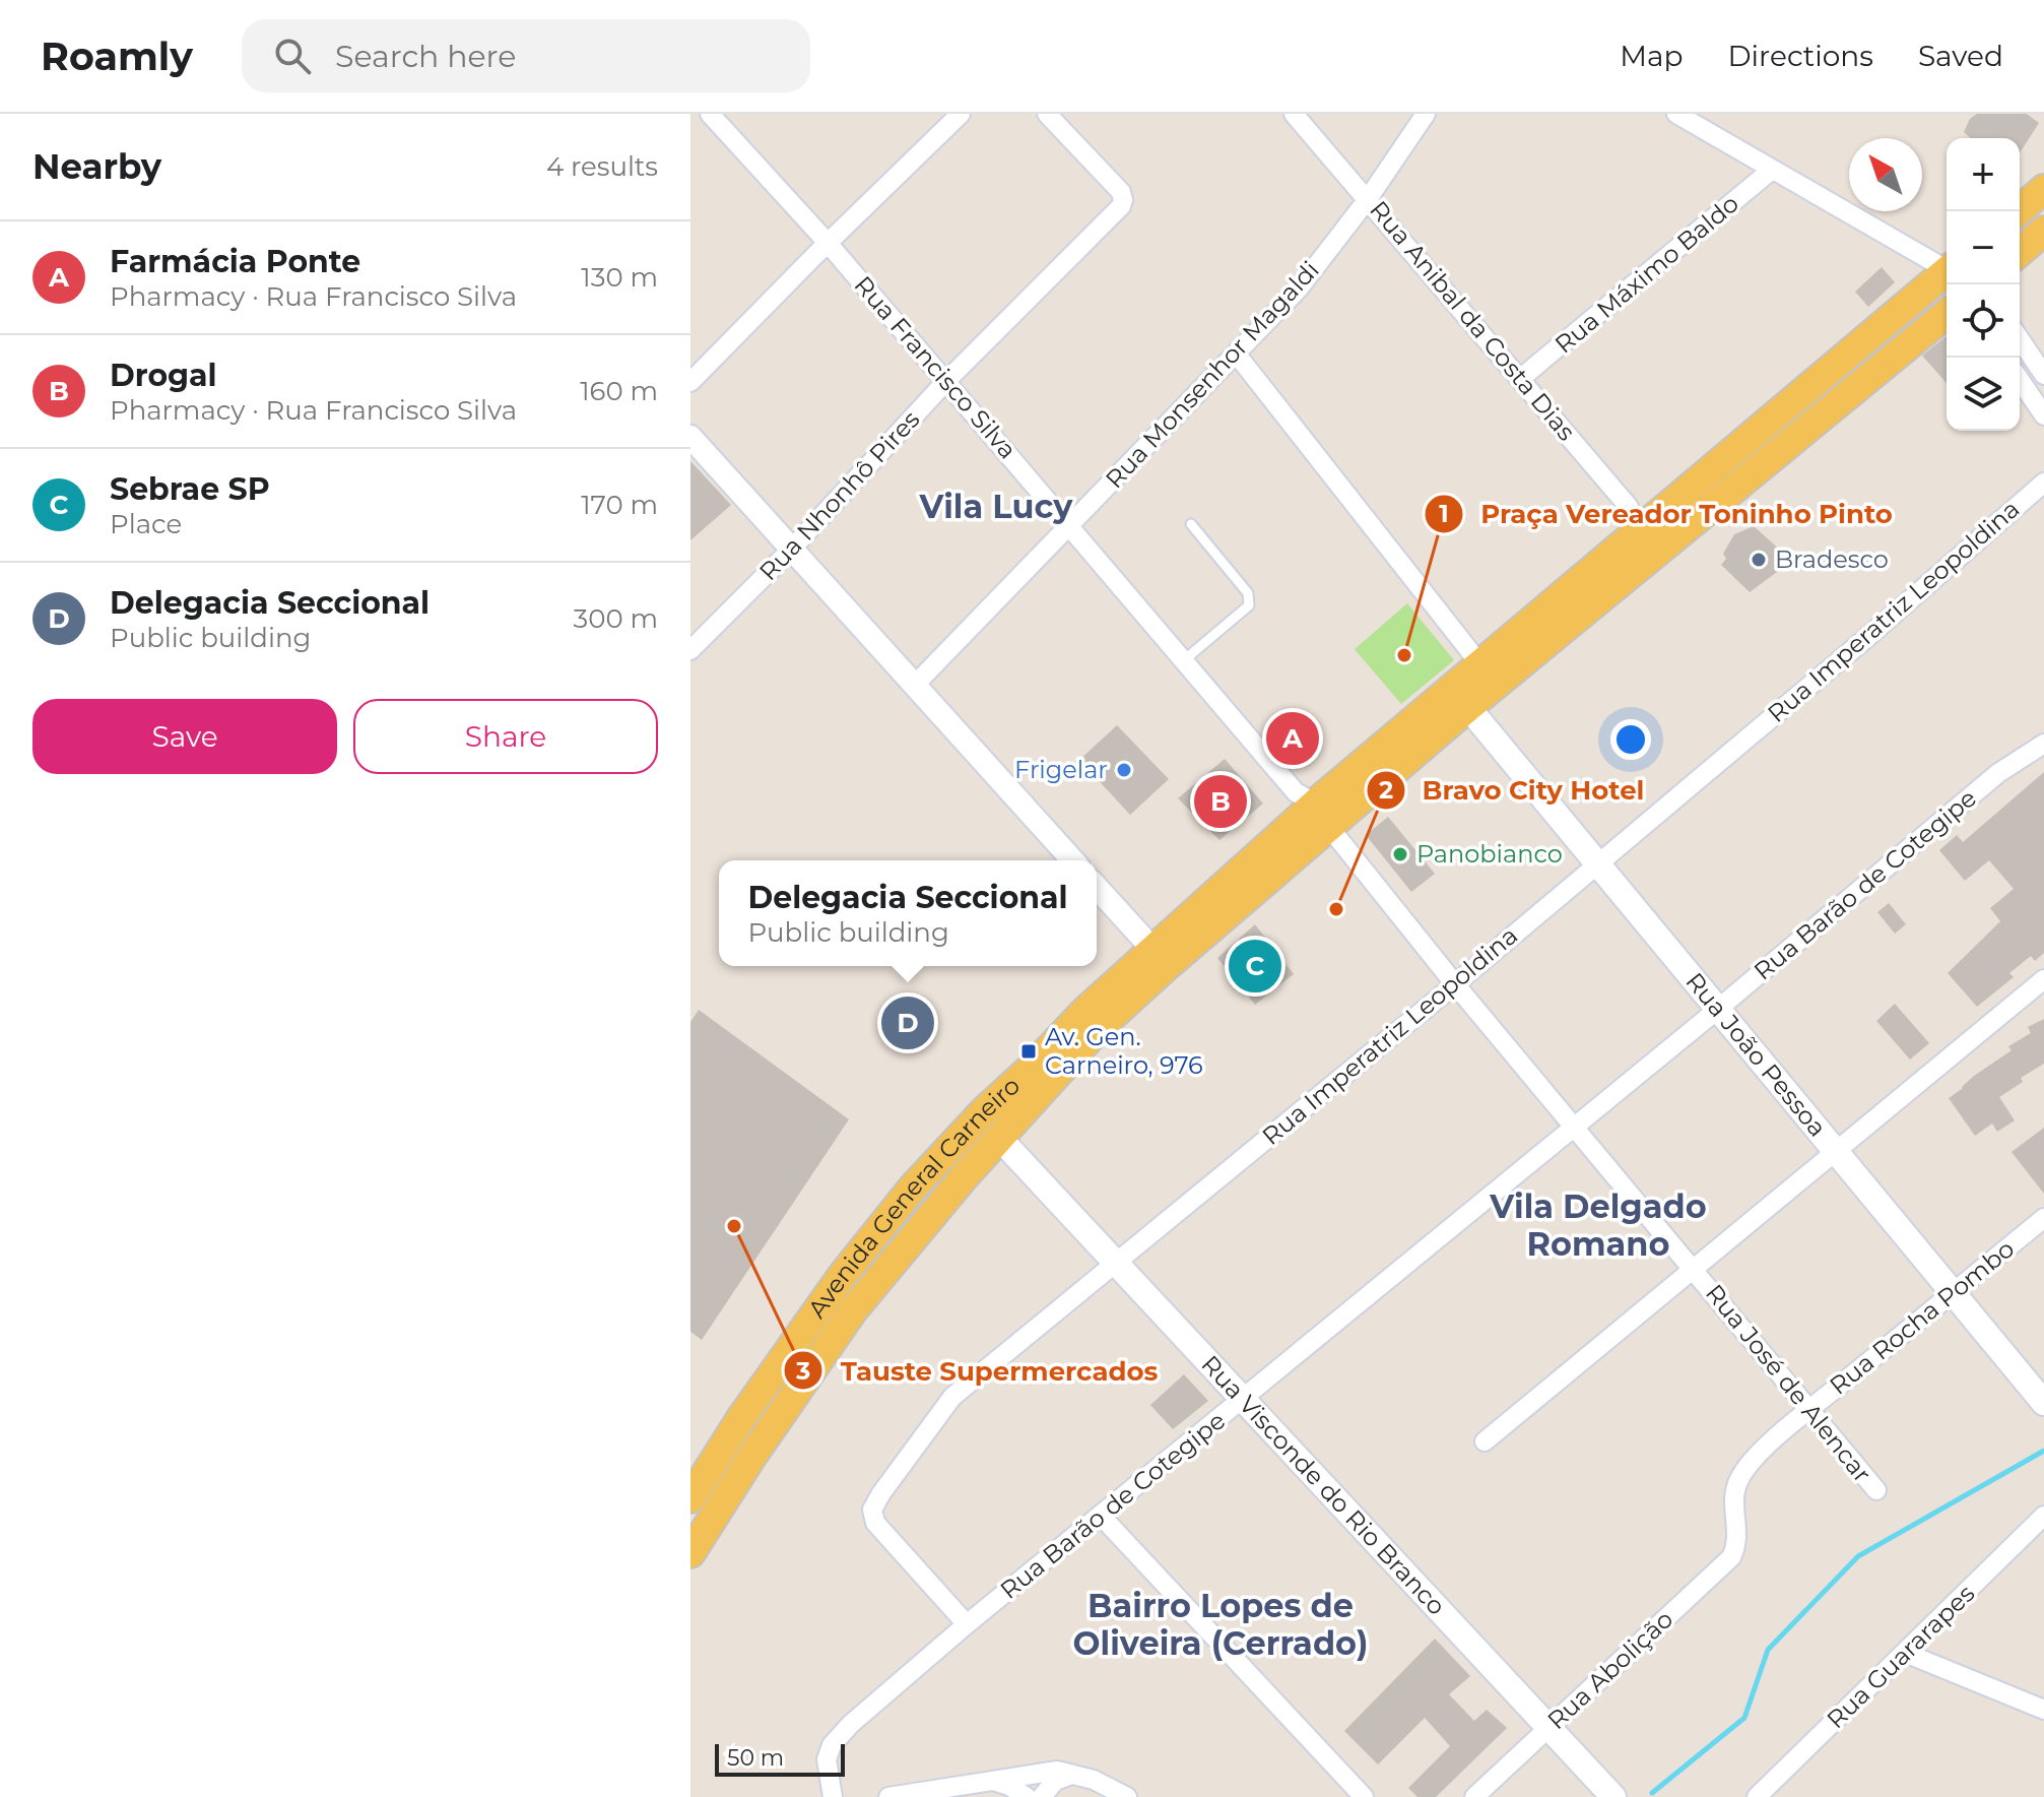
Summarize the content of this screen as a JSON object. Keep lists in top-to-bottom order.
{
  "streets": {
    "main road": ["Rua João Pessoa", "Avenida General Carneiro", "Rua Visconde do Rio Branco"],
    "street": [
      "Rua Máximo Baldo",
      "Rua Anibal da Costa Dias",
      "Rua Francisco Silva",
      "Rua Monsenhor Magaldi",
      "Rua Nhonhô Pires",
      "Rua Imperatriz Leopoldina",
      "Rua Barão de Cotegipe",
      "Rua Rocha Pombo",
      "Rua José de Alencar",
      "Rua Guararapes",
      "Rua Abolição"
    ]
  },
  "crossings": [
    ["Rua Máximo Baldo", "Rua Anibal da Costa Dias"],
    ["Rua Anibal da Costa Dias", "Rua Monsenhor Magaldi"],
    ["Rua Anibal da Costa Dias", "Avenida General Carneiro"],
    ["Rua Francisco Silva", "Rua Monsenhor Magaldi"],
    ["Rua Francisco Silva", "Rua Nhonhô Pires"],
    ["Rua Francisco Silva", "Avenida General Carneiro"],
    ["Rua Francisco Silva", "Rua José de Alencar"],
    ["Rua Imperatriz Leopoldina", "Rua Barão de Cotegipe"],
    ["Rua Imperatriz Leopoldina", "Rua João Pessoa"],
    ["Rua Imperatriz Leopoldina", "Rua José de Alencar"],
    ["Rua Imperatriz Leopoldina", "Rua Visconde do Rio Branco"],
    ["Rua Barão de Cotegipe", "Rua João Pessoa"],
    ["Rua Barão de Cotegipe", "Rua José de Alencar"],
    ["Rua Barão de Cotegipe", "Rua Visconde do Rio Branco"],
    ["Rua João Pessoa", "Avenida General Carneiro"],
    ["Rua João Pessoa", "Rua Rocha Pombo"],
    ["Avenida General Carneiro", "Rua José de Alencar"],
    ["Avenida General Carneiro", "Rua Visconde do Rio Branco"],
    ["Rua Rocha Pombo", "Rua José de Alencar"],
    ["Rua Rocha Pombo", "Rua Abolição"],
    ["Rua Visconde do Rio Branco", "Rua Abolição"]
  ],
  "districts": ["Vila Lucy", "Vila Delgado Romano", "Bairro Lopes de Oliveira (Cerrado)"],
  "places": {
    "other": [
      "Bradesco",
      "Praça Vereador Toninho Pinto",
      "Frigelar",
      "Panobianco",
      "Bravo City Hotel",
      "Tauste Supermercados"
    ],
    "transit": ["Av. Gen. Carneiro, 976"]
  },
  "scale_bar": "50 m",
  "north": "top left",
  "page": {
    "header": "Roamly",
    "search": "Search here",
    "nav": ["Map", "Directions", "Saved"],
    "heading": ["Nearby", "4 results"],
    "map_buttons": ["+", "−"],
    "list": [
      {
        "mark": "A",
        "name": "Farmácia Ponte",
        "note": "Pharmacy · Rua Francisco Silva",
        "value": "130 m"
      },
      {
        "mark": "B",
        "name": "Drogal",
        "note": "Pharmacy · Rua Francisco Silva",
        "value": "160 m"
      },
      {
        "mark": "C",
        "name": "Sebrae SP",
        "note": "Place",
        "value": "170 m"
      },
      {
        "mark": "D",
        "name": "Delegacia Seccional",
        "note": "Public building",
        "value": "300 m"
      }
    ],
    "buttons": ["Save", "Share"],
    "pins": [
      "A",
      "B",
      "C",
      "D"
    ],
    "popup": ["Delegacia Seccional", "Public building"],
    "scale": "50 m"
  }
}
